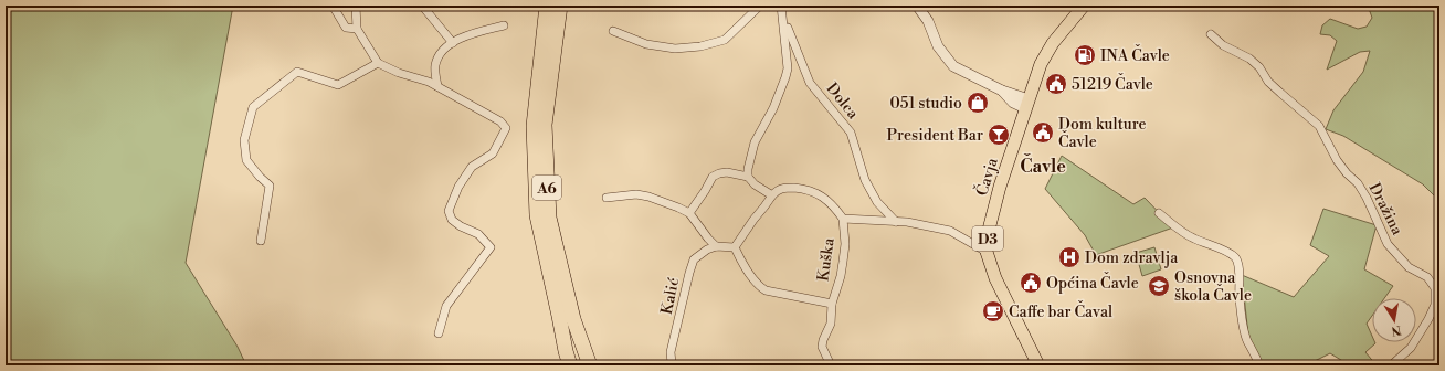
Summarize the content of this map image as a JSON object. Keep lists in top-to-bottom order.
{
  "streets": {
    "highway": ["A6"],
    "main road": ["Čavja", "D3"],
    "street": [
      "Dolca",
      "Dražina",
      "Kuška",
      "Kalić"
    ]
  },
  "crossings": [
    ["Kuška", "Kalić"]
  ],
  "districts": ["Čavle"],
  "places": {
    "fuel station": ["INA Čavle"],
    "public building": ["51219 Čavle", "Dom kulture Čavle", "Općina Čavle"],
    "shop": ["051 studio"],
    "bar": ["President Bar"],
    "hospital": ["Dom zdravlja"],
    "school or university": ["Osnovna škola Čavle"],
    "cafe": ["Caffe bar Čaval"]
  },
  "north": "bottom"
}
